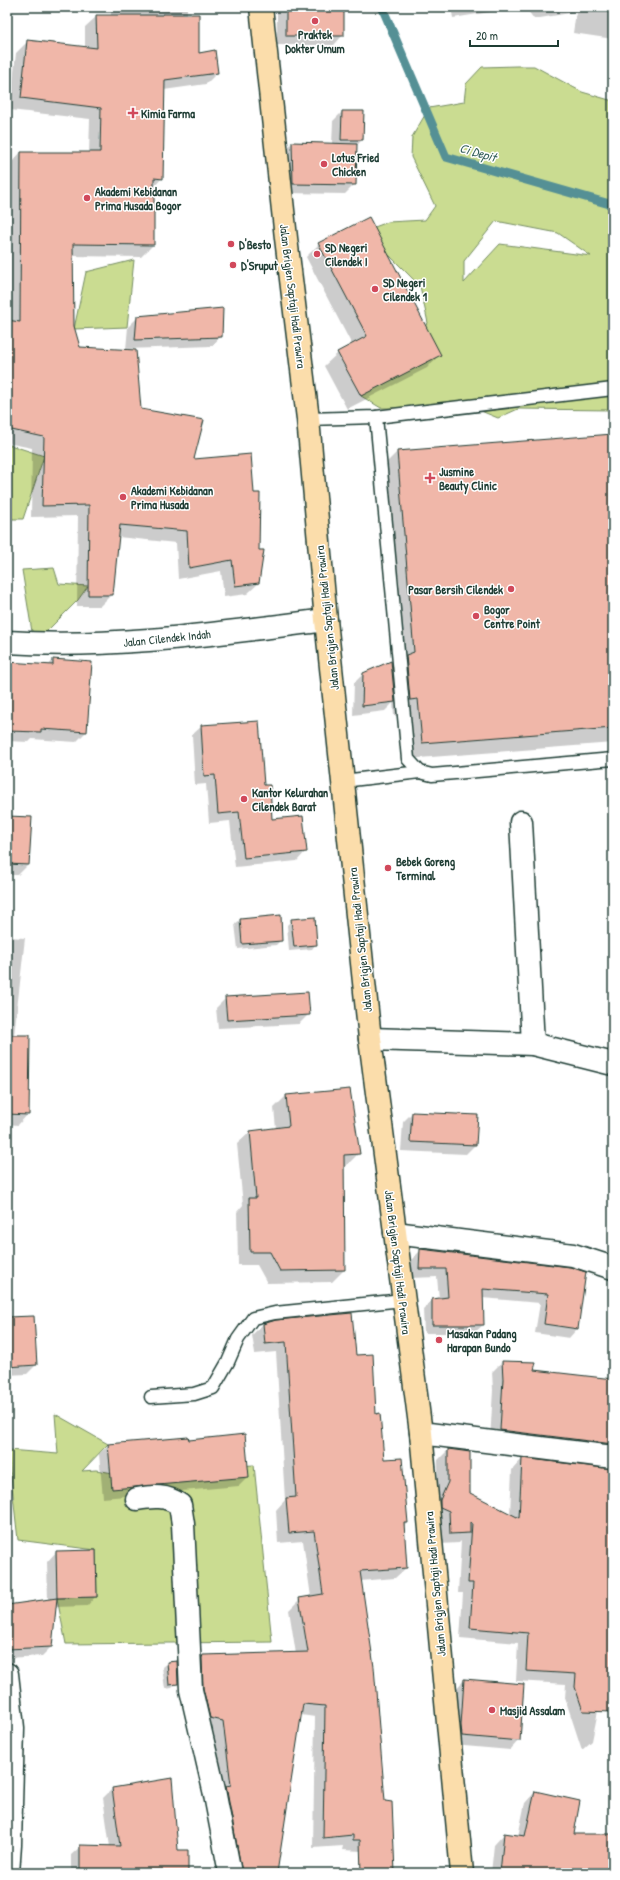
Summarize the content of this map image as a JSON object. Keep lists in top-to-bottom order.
{
  "streets": {
    "main road": ["Jalan Brigjen Saptaji Hadi Prawira"],
    "street": ["Jalan Cilendek Indah"]
  },
  "crossings": [
    ["Jalan Brigjen Saptaji Hadi Prawira", "Jalan Cilendek Indah"]
  ],
  "water": ["Ci Depit"],
  "places": {
    "other": [
      "Praktek Dokter Umum",
      "Lotus Fried Chicken",
      "Akademi Kebidanan Prima Husada Bogor",
      "D'Besto",
      "SD Negeri Cilendek I",
      "D'Sruput",
      "SD Negeri Cilendek 1",
      "Akademi Kebidanan Prima Husada",
      "Pasar Bersih Cilendek",
      "Bogor Centre Point",
      "Kantor Kelurahan Cilendek Barat",
      "Bebek Goreng Terminal",
      "Masakan Padang Harapan Bundo",
      "Masjid Assalam"
    ],
    "health": ["Kimia Farma", "Jusmine Beauty Clinic"]
  },
  "scale_bar": "20 m"
}
